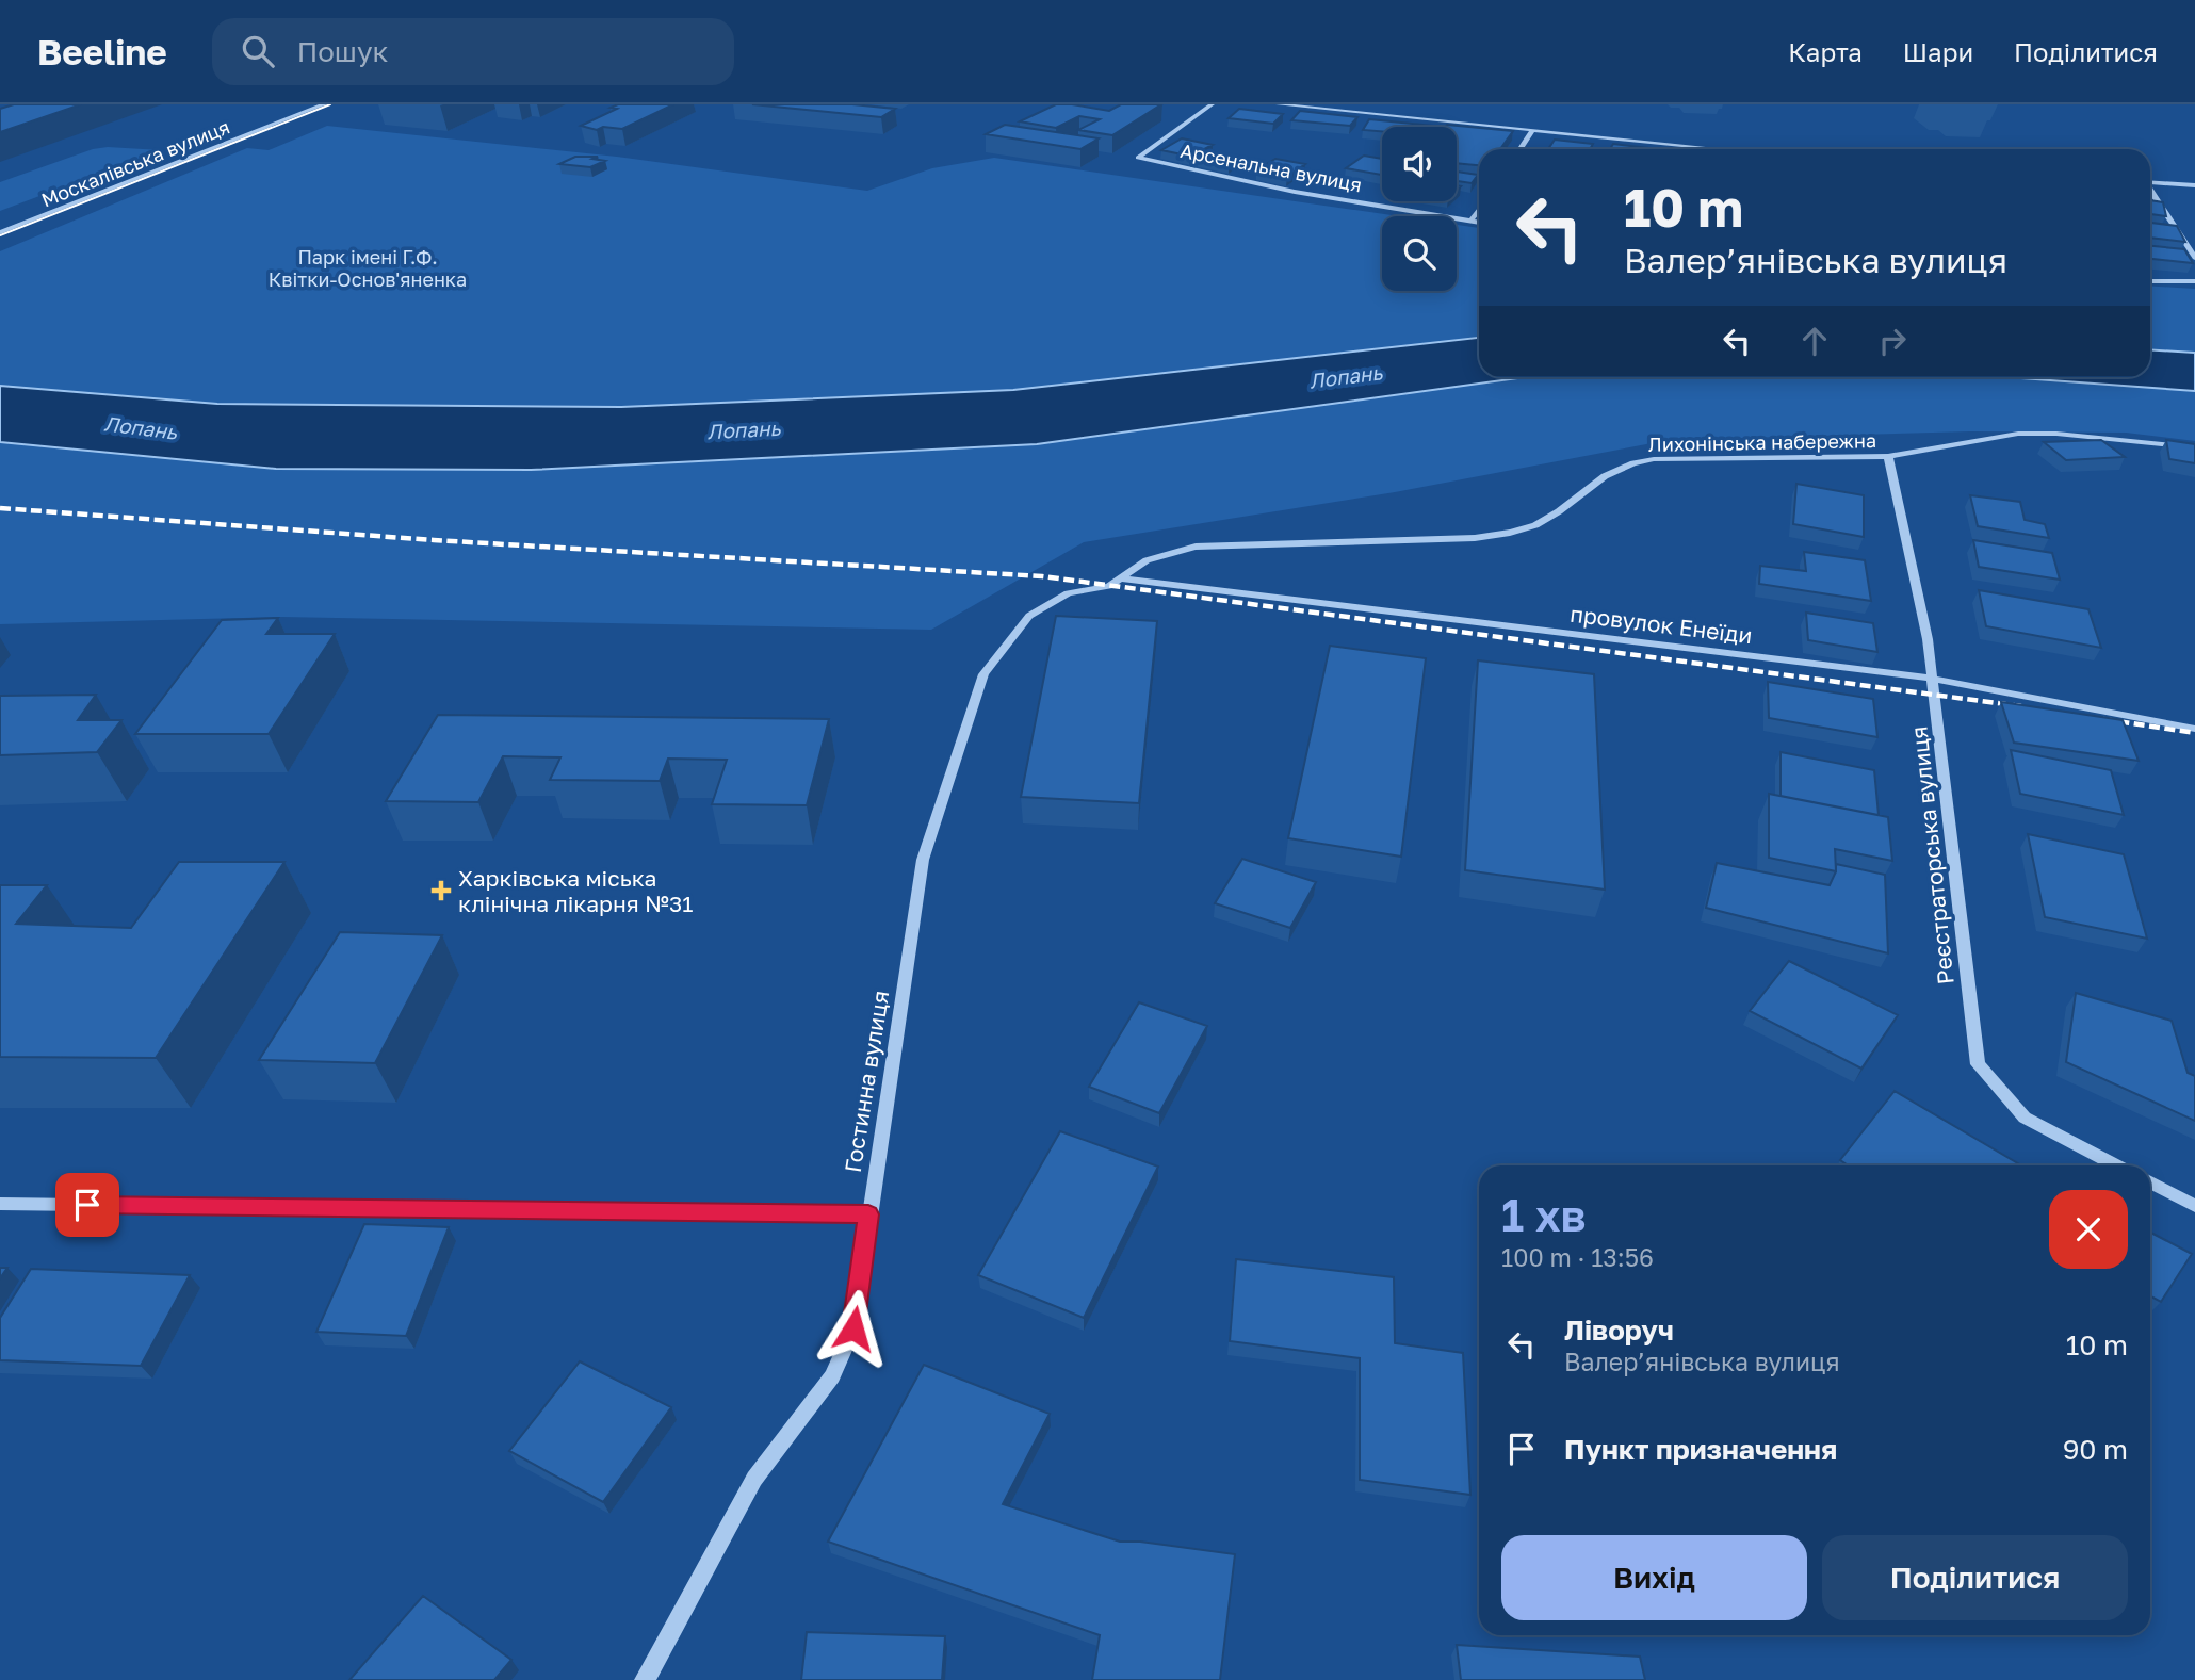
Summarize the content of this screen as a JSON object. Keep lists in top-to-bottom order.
{
  "streets": {
    "street": [
      "Москалівська вулиця",
      "Арсенальна вулиця",
      "Лихонінська набережна",
      "провулок Енеїди",
      "Реєстраторська вулиця",
      "Гостинна вулиця"
    ]
  },
  "crossings": [
    ["Лихонінська набережна", "провулок Енеїди"],
    ["Лихонінська набережна", "Реєстраторська вулиця"],
    ["Лихонінська набережна", "Гостинна вулиця"],
    ["провулок Енеїди", "Реєстраторська вулиця"],
    ["провулок Енеїди", "Гостинна вулиця"]
  ],
  "water": ["Лопань"],
  "parks": ["Парк імені Г.Ф. Квітки-Основ'яненка"],
  "places": {
    "health": ["Харківська міська клінічна лікарня №31"]
  },
  "page": {
    "header": "Beeline",
    "search": "Пошук",
    "nav": ["Карта", "Шари", "Поділитися"],
    "turn": ["10 m", "Валер’янівська вулиця"],
    "heading": ["1 хв", "100 m · 13:56"],
    "list": [
      {
        "name": "Ліворуч",
        "note": "Валер’янівська вулиця",
        "value": "10 m"
      },
      {
        "name": "Пункт призначення",
        "value": "90 m"
      }
    ],
    "buttons": ["Вихід", "Поділитися"]
  }
}
